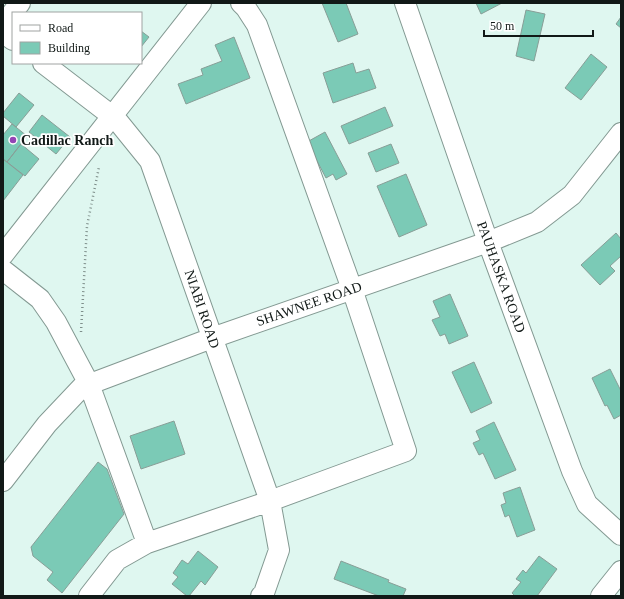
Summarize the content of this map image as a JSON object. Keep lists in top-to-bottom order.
{
  "streets": {
    "street": ["PAUHASKA ROAD", "SHAWNEE ROAD", "NIABI ROAD"]
  },
  "crossings": [
    ["PAUHASKA ROAD", "SHAWNEE ROAD"],
    ["SHAWNEE ROAD", "NIABI ROAD"]
  ],
  "places": ["Cadillac Ranch"],
  "legend": ["Road", "Building"],
  "scale_bar": "50 m"
}
